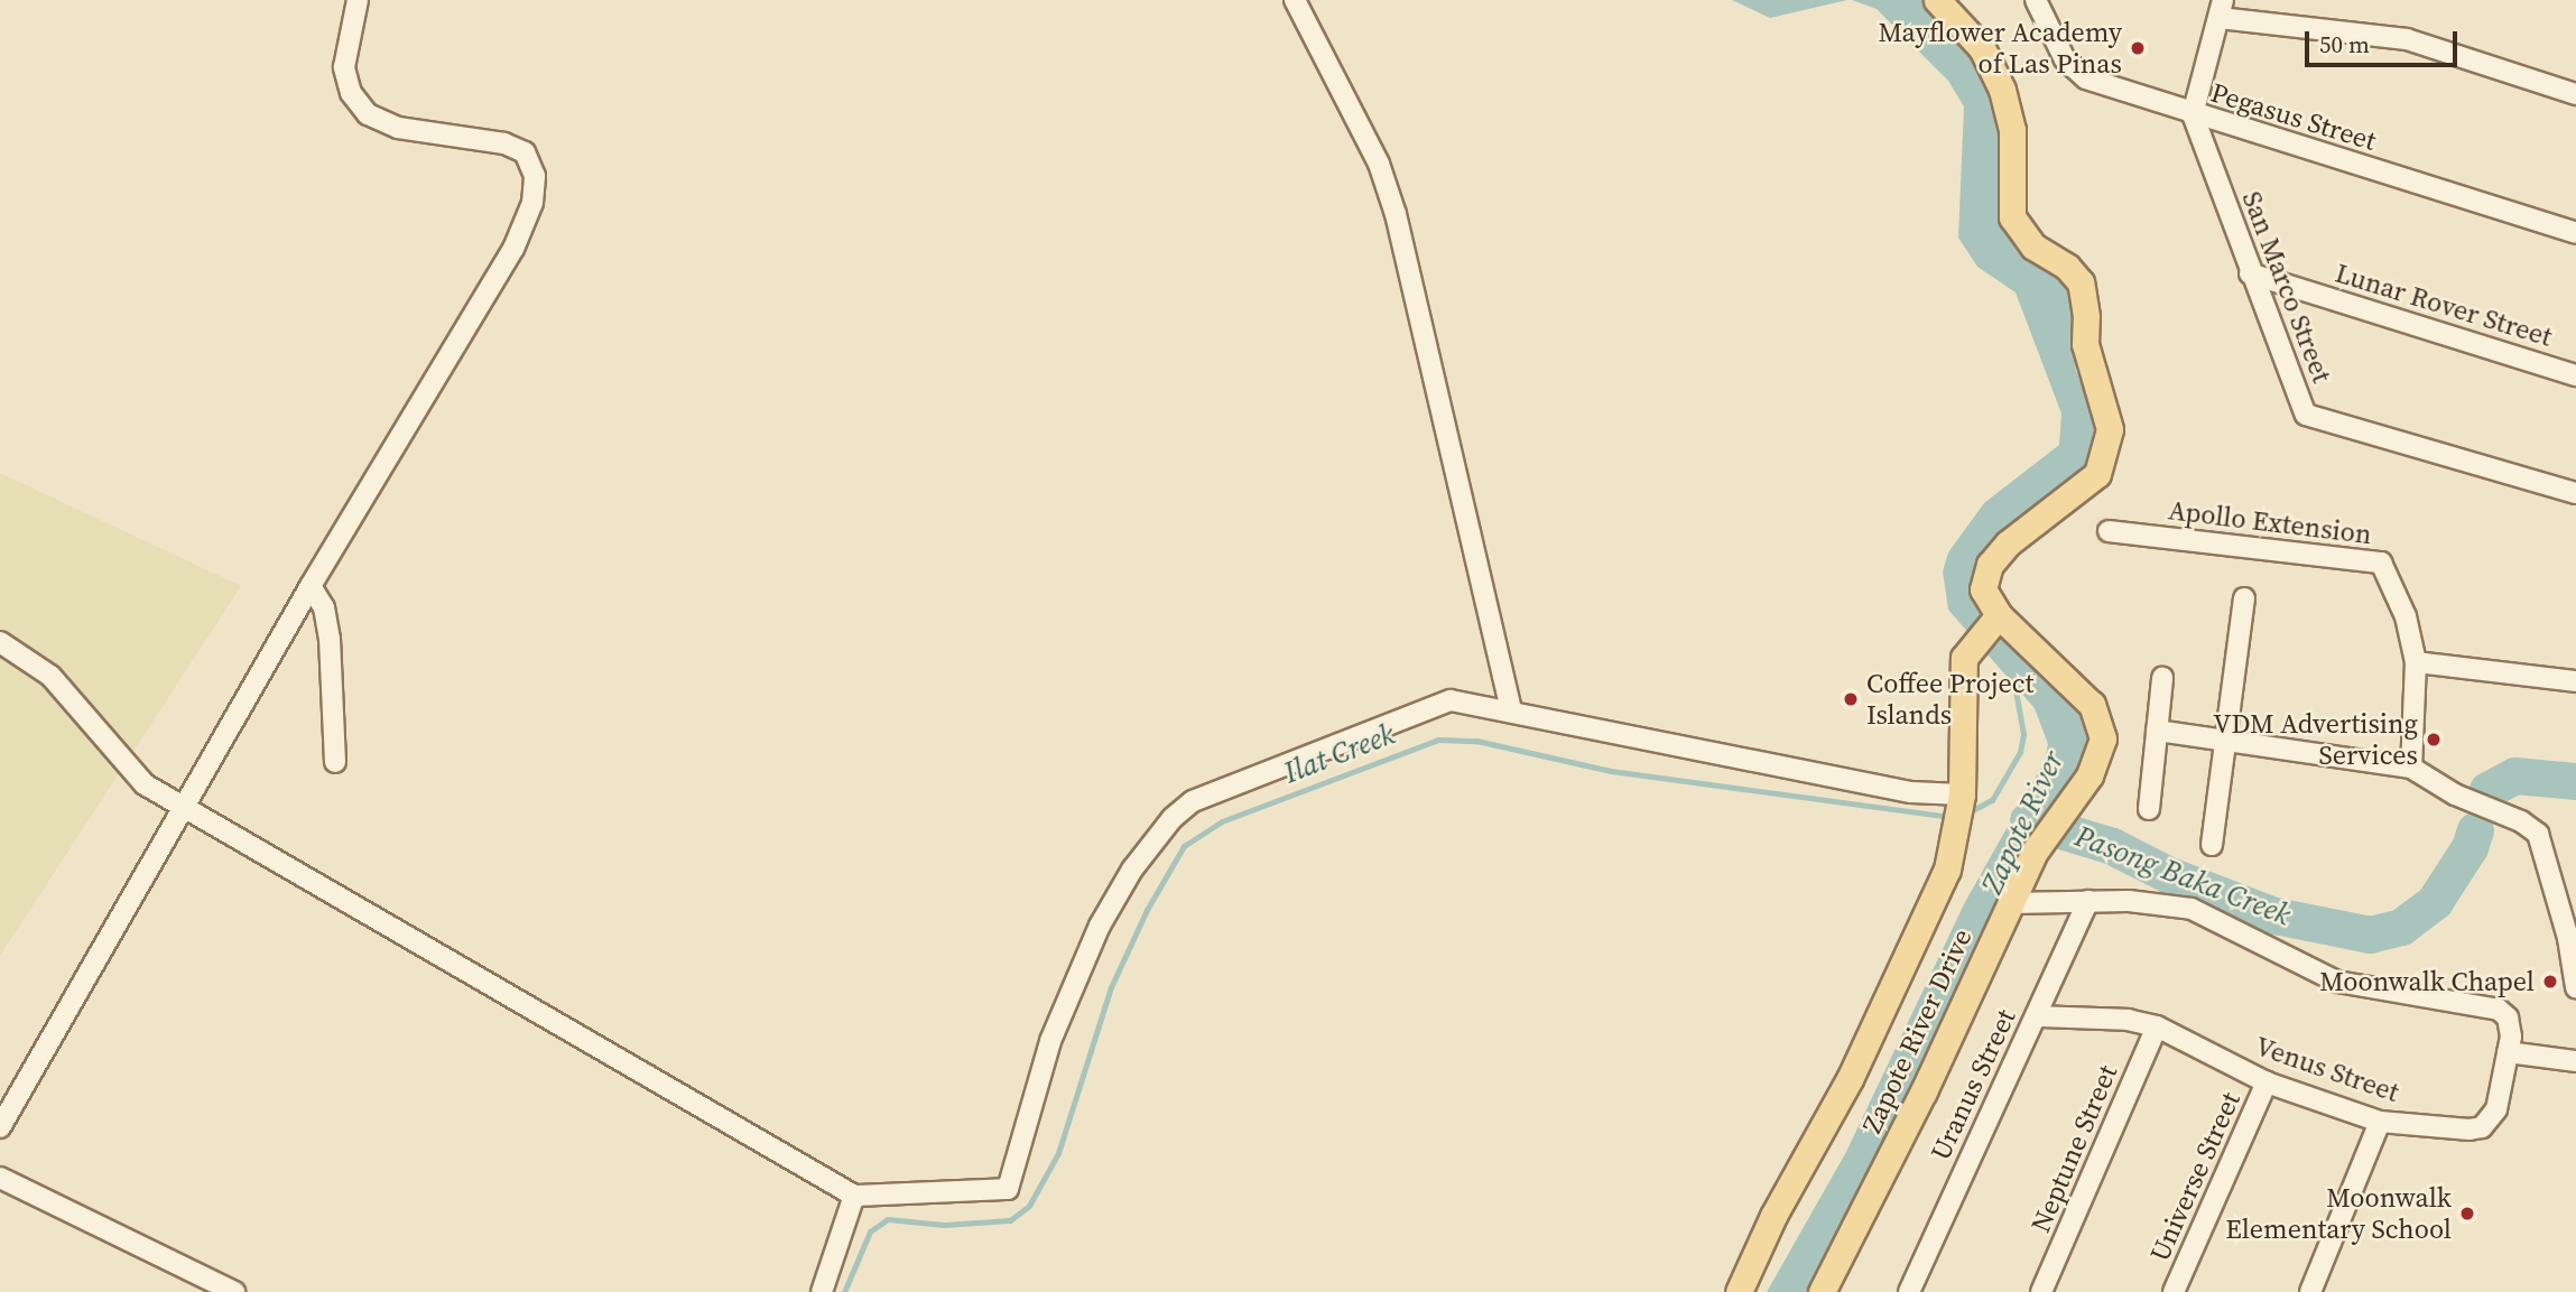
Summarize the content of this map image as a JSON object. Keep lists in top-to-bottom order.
{
  "streets": {
    "main road": ["Zapote River Drive"],
    "street": [
      "Pegasus Street",
      "San Marco Street",
      "Lunar Rover Street",
      "Apollo Extension",
      "Venus Street",
      "Uranus Street",
      "Neptune Street",
      "Universe Street"
    ]
  },
  "crossings": [
    ["Pegasus Street", "San Marco Street"],
    ["San Marco Street", "Lunar Rover Street"],
    ["Venus Street", "Uranus Street"],
    ["Venus Street", "Neptune Street"],
    ["Venus Street", "Universe Street"]
  ],
  "water": ["Ilat Creek", "Zapote River", "Pasong Baka Creek"],
  "places": [
    "Mayflower Academy of Las Pinas",
    "Coffee Project Islands",
    "VDM Advertising Services",
    "Moonwalk Chapel",
    "Moonwalk Elementary School"
  ],
  "scale_bar": "50 m"
}
